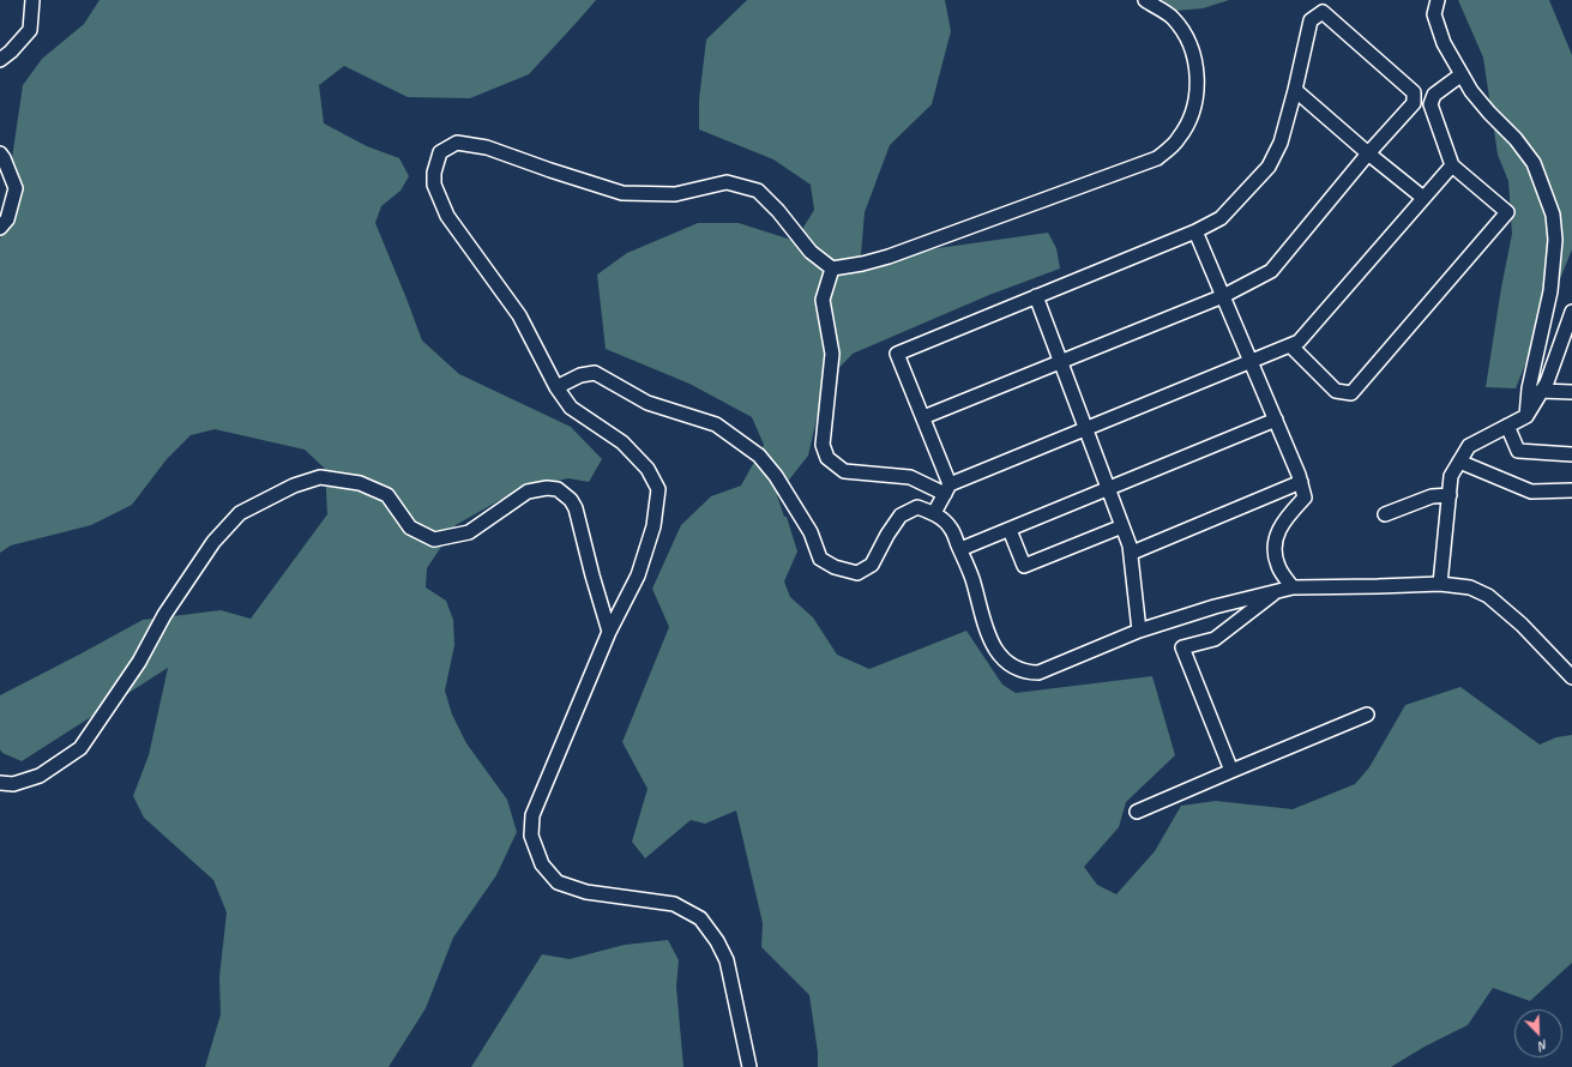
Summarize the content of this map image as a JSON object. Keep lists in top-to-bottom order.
{
  "north": "bottom right"
}
